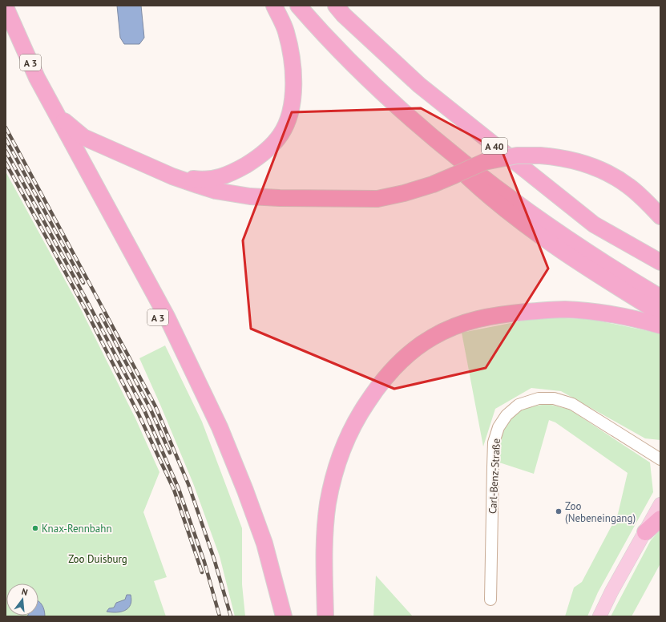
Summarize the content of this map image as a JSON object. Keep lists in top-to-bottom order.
{
  "streets": {
    "highway": ["A 3", "A 40"],
    "street": ["Carl-Benz-Straße"]
  },
  "parks": ["Zoo Duisburg"],
  "places": ["Zoo (Nebeneingang)", "Knax-Rennbahn"],
  "north": "top"
}
